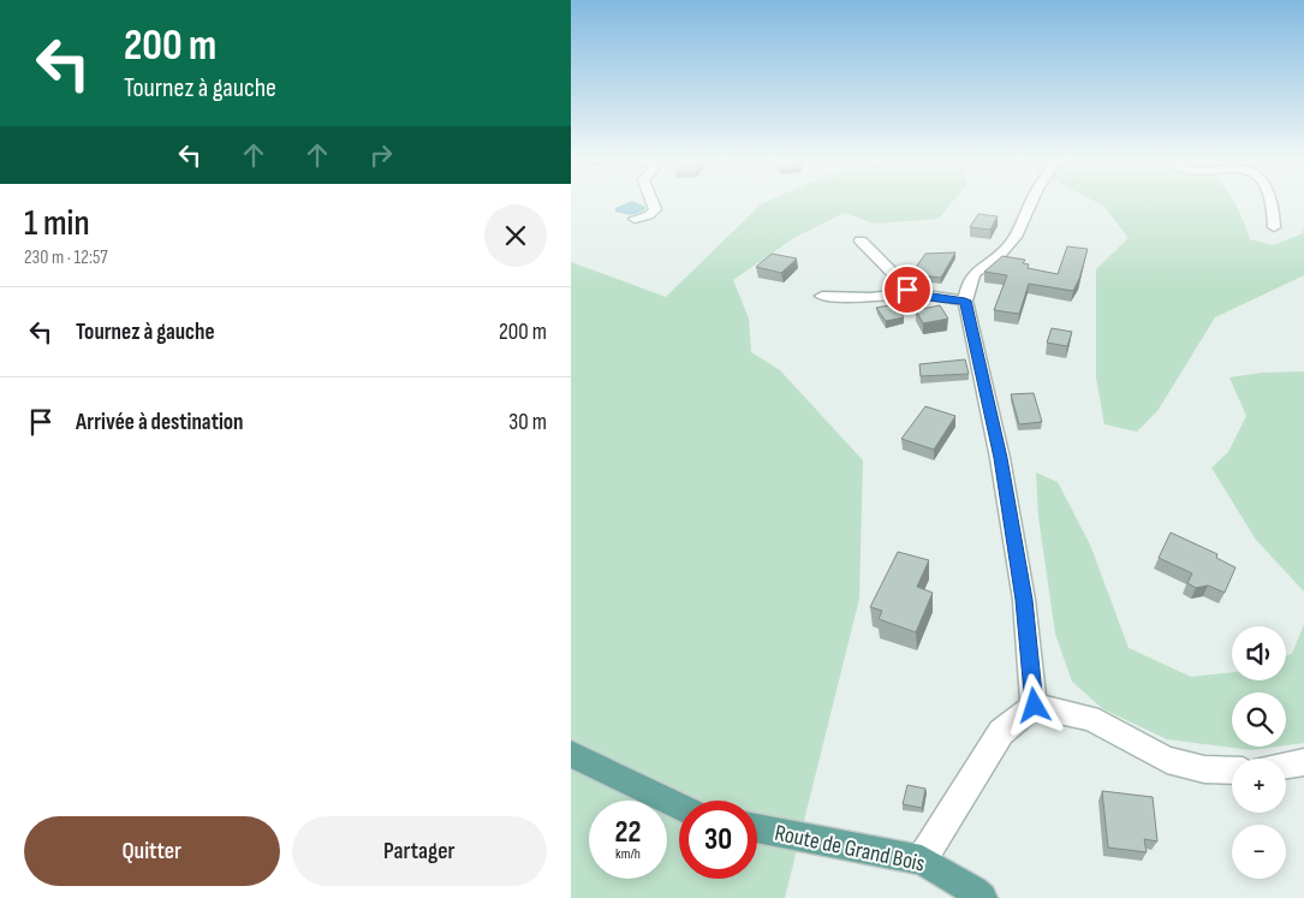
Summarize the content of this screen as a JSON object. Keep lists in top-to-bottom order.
{
  "streets": {
    "main road": ["Route de Grand Bois"]
  },
  "page": {
    "turn": ["200 m", "Tournez à gauche"],
    "heading": ["1 min", "230 m · 12:57"],
    "list": [
      {
        "name": "Tournez à gauche",
        "value": "200 m"
      },
      {
        "name": "Arrivée à destination",
        "value": "30 m"
      }
    ],
    "map_buttons": ["+", "−"],
    "speed": "22 km/h",
    "limit": "30",
    "buttons": ["Quitter", "Partager"]
  }
}
